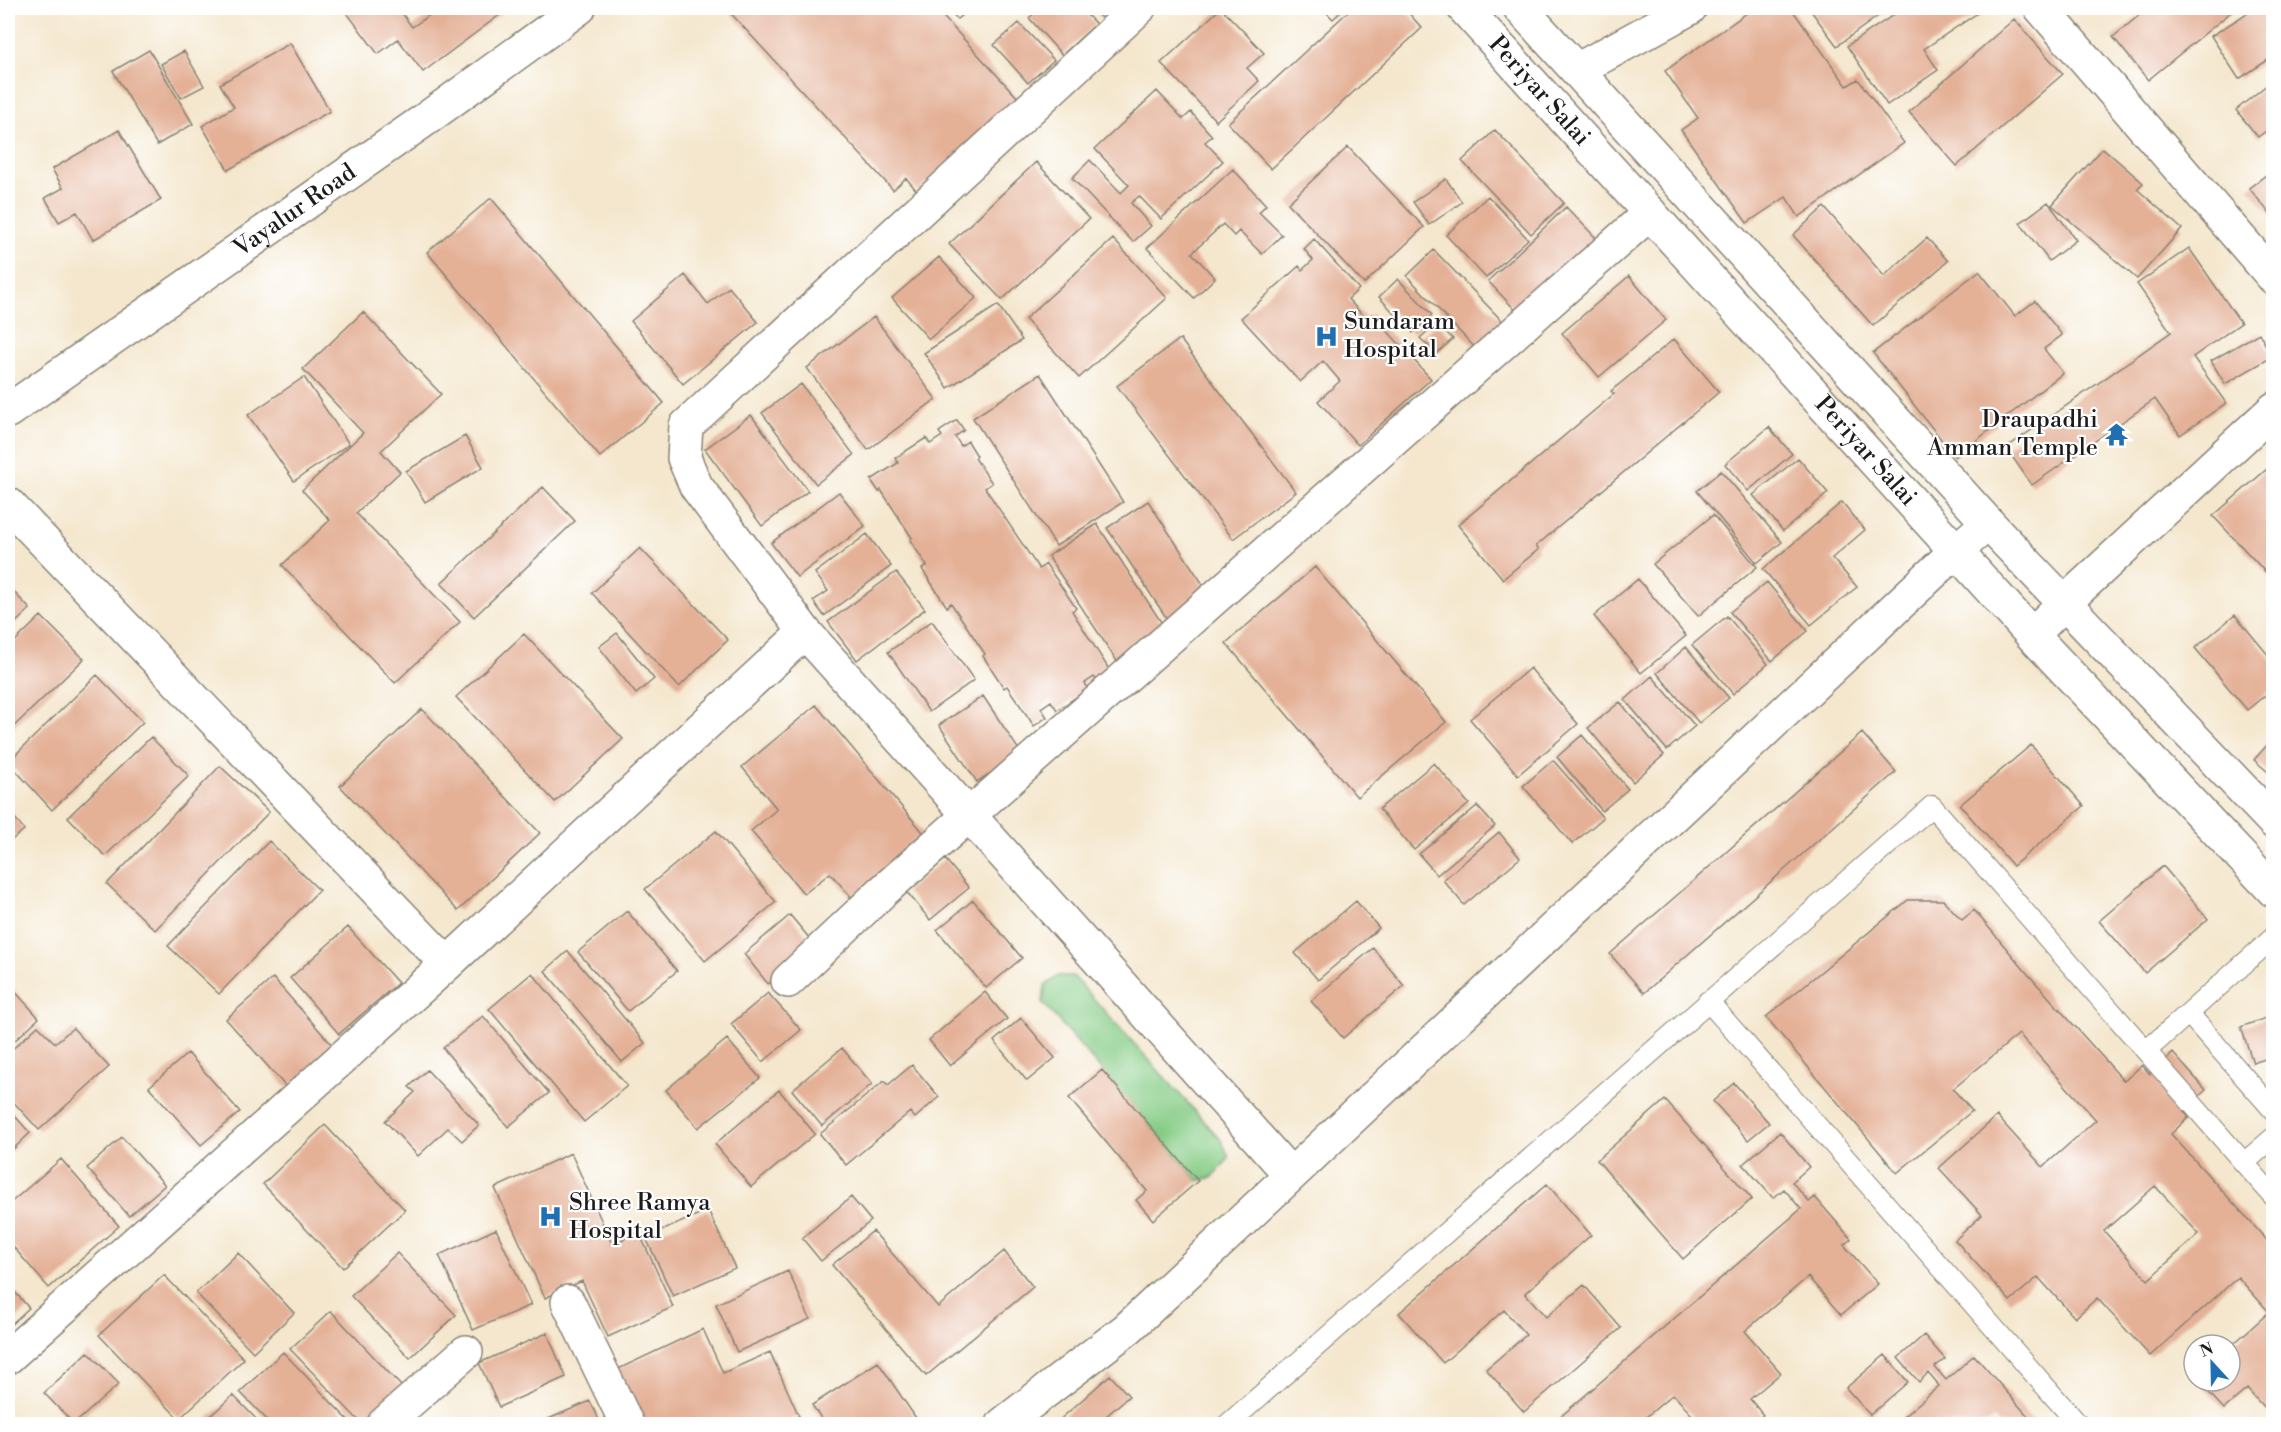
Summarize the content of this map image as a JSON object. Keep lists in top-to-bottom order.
{
  "streets": {
    "street": ["Periyar Salai", "Vayalur Road"]
  },
  "places": {
    "hospital": ["Sundaram Hospital", "Shree Ramya Hospital"],
    "temple": ["Draupadhi Amman Temple"]
  },
  "north": "top"
}
